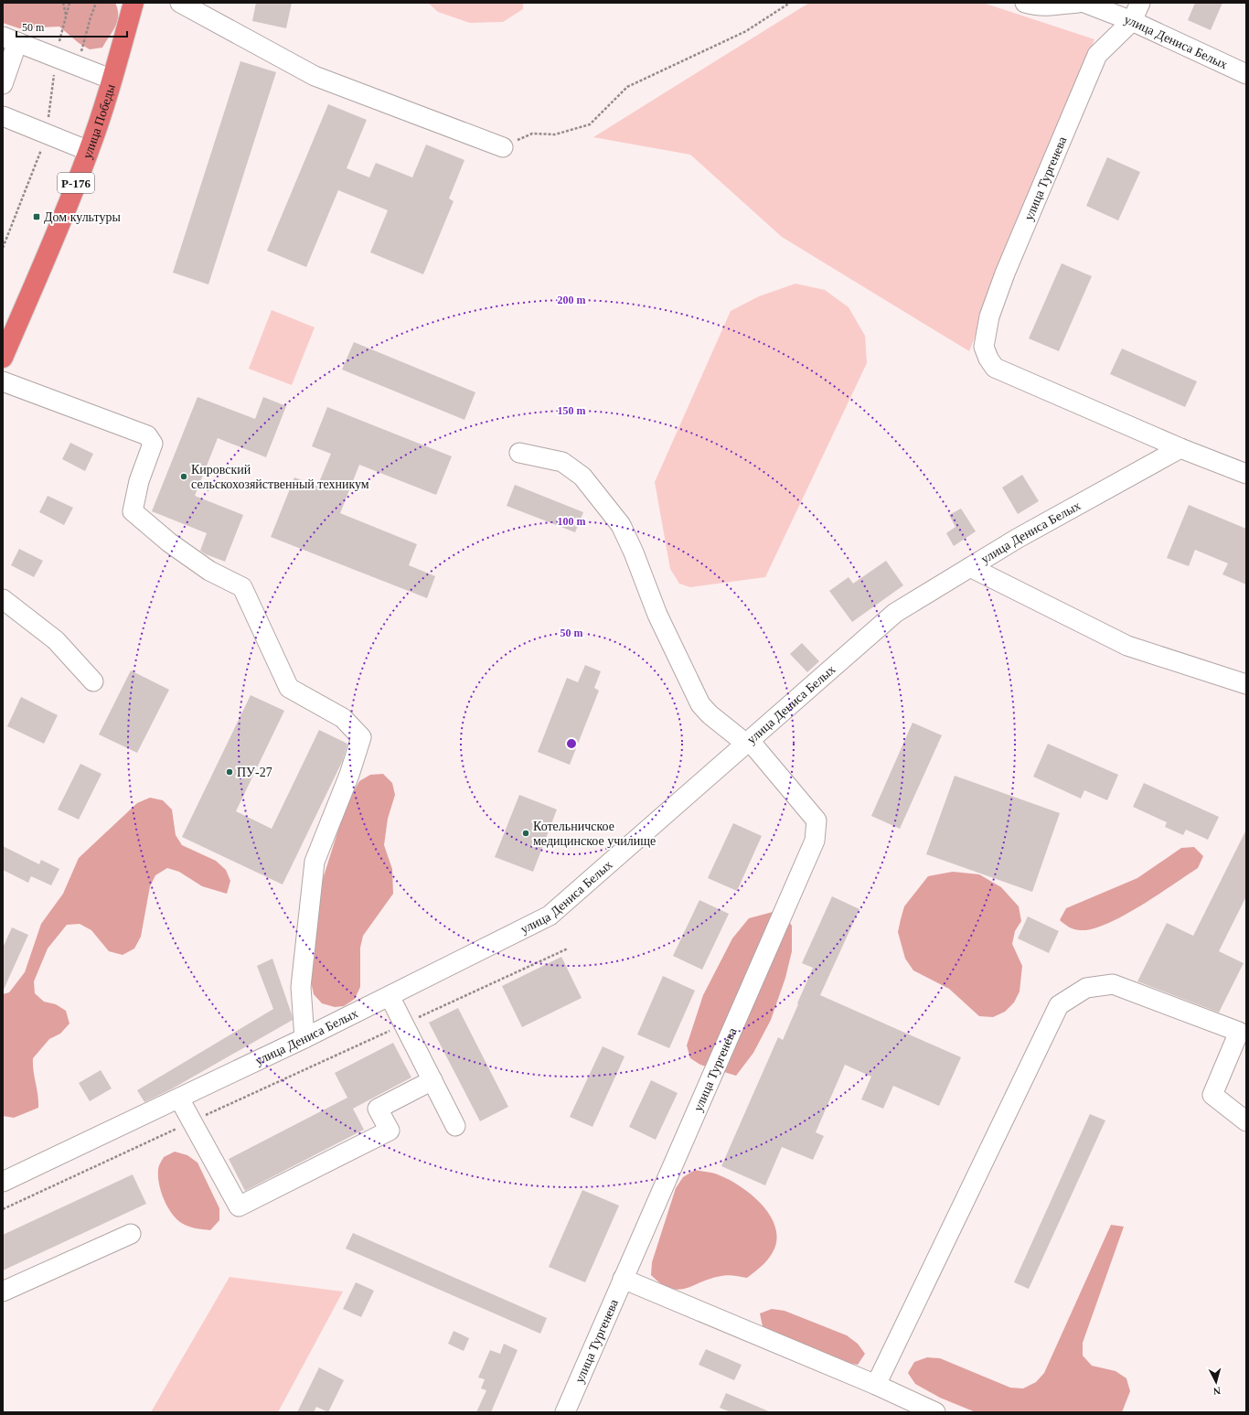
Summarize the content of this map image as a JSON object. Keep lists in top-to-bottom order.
{
  "streets": {
    "highway": ["улица Победы", "Р-176"],
    "street": ["улица Дениса Белых", "улица Тургенева"]
  },
  "crossings": [
    ["улица Дениса Белых", "улица Тургенева"]
  ],
  "places": {
    "transit": ["Дом культуры"],
    "other": ["Кировский сельскохозяйственный техникум", "ПУ-27", "Котельничское медицинское училище"]
  },
  "scale_bar": "50 m",
  "north": "bottom",
  "rings": [
    "200 m",
    "150 m",
    "100 m",
    "50 m"
  ]
}
